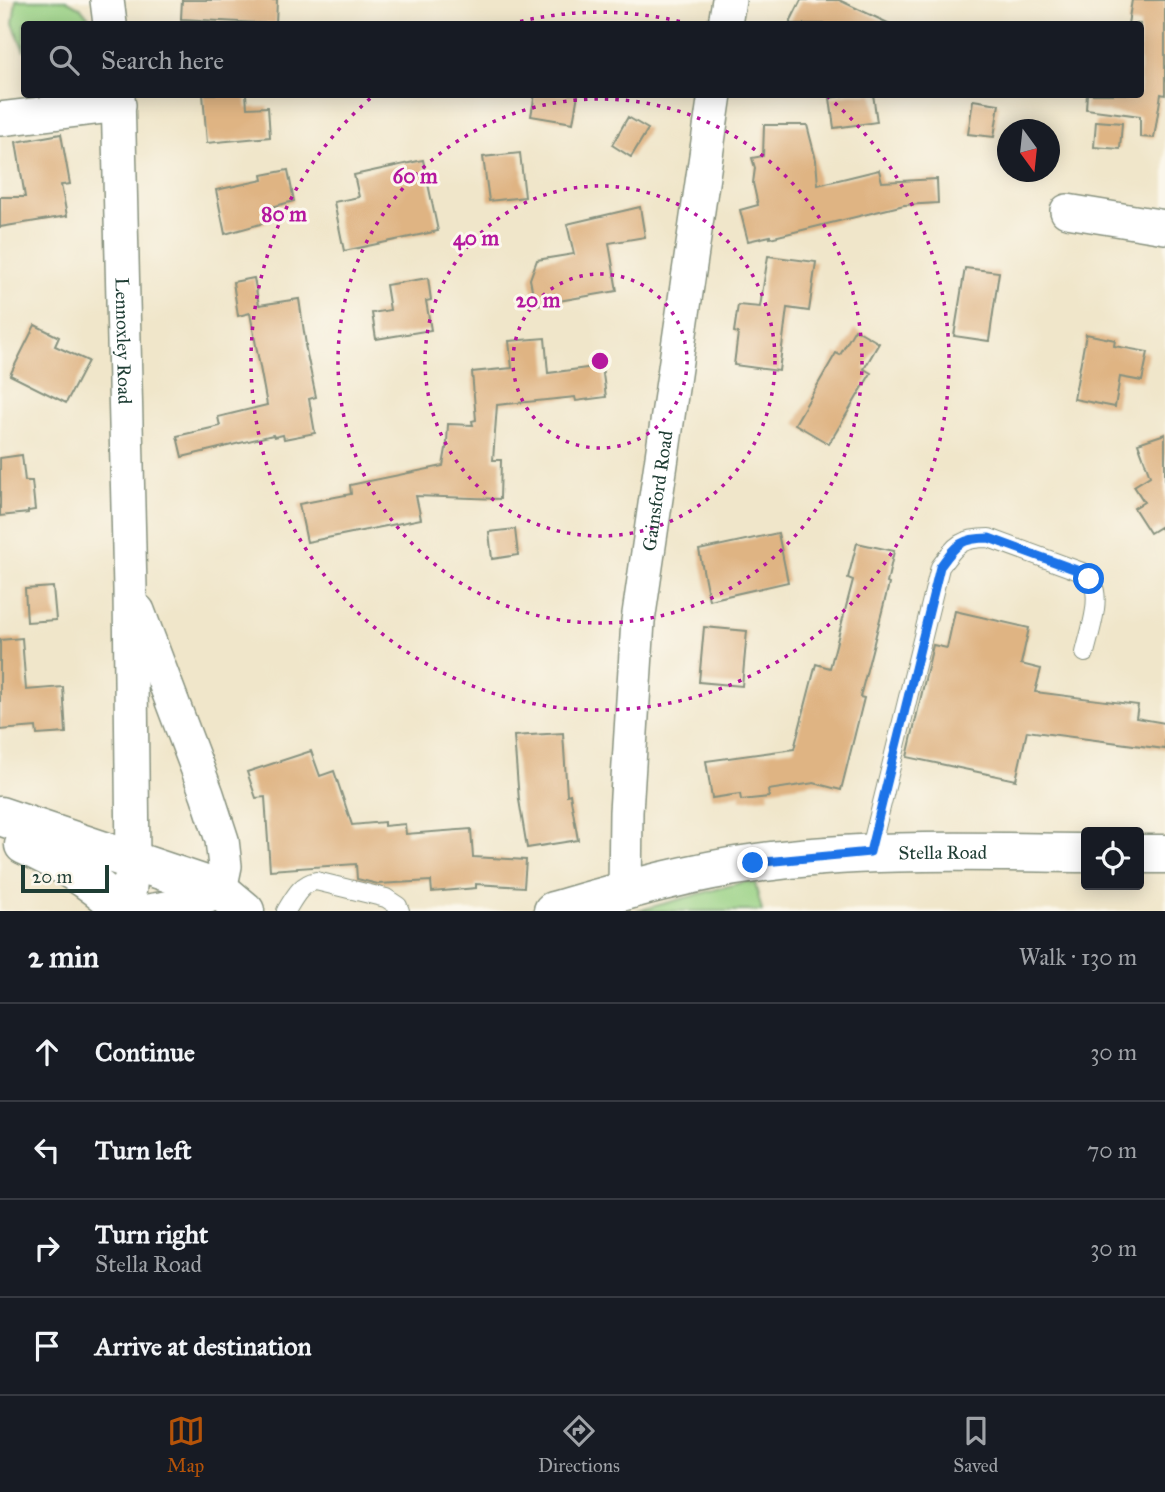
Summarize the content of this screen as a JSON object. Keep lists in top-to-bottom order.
{
  "streets": {
    "main road": ["Stella Road"],
    "street": ["Lennoxley Road", "Gainsford Road"]
  },
  "crossings": [
    ["Gainsford Road", "Stella Road"]
  ],
  "scale_bar": "20 m",
  "north": "bottom",
  "page": {
    "search": "Search here",
    "scale": "20 m",
    "heading": ["2 min", "Walk · 130 m"],
    "list": [
      ["Continue", "30 m"],
      ["Turn left", "70 m"],
      ["Turn right", "Stella Road", "30 m"],
      "Arrive at destination"
    ],
    "nav": ["Map", "Directions", "Saved"]
  },
  "rings": [
    "60 m",
    "80 m",
    "40 m",
    "20 m"
  ]
}
